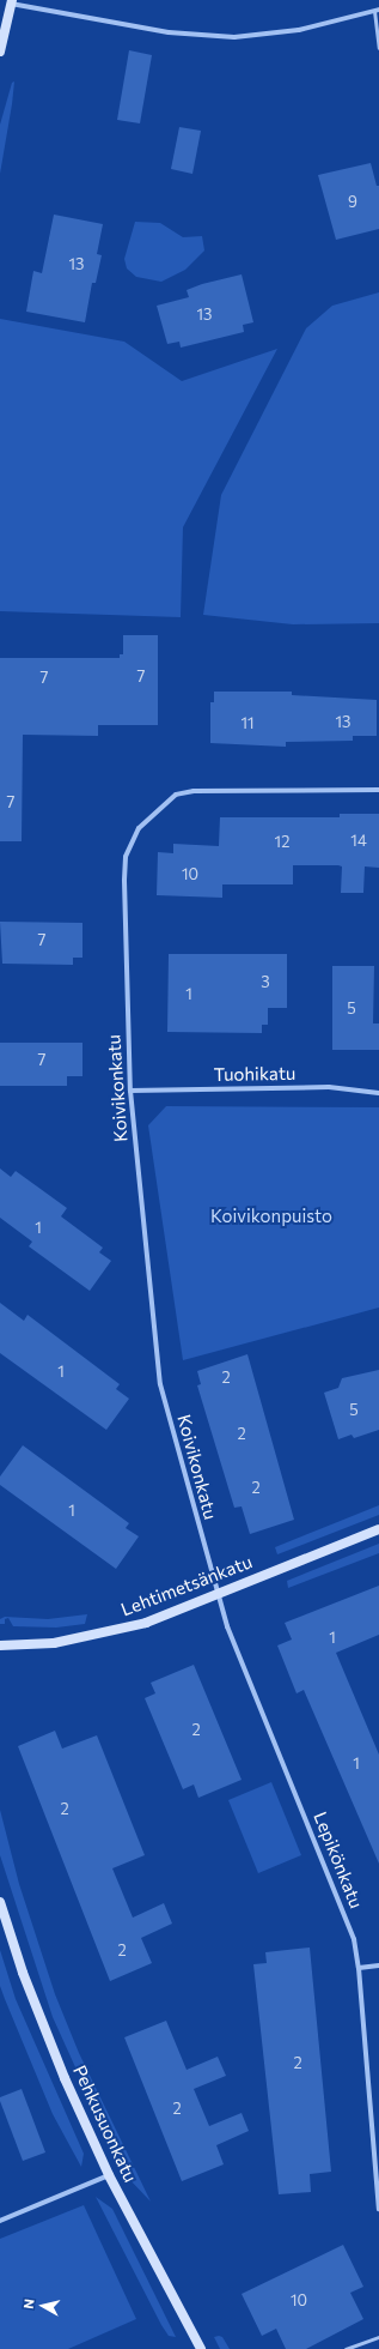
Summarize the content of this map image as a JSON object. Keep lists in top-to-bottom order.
{
  "streets": {
    "main road": ["Lehtimetsänkatu", "Pehkusuonkatu"],
    "street": ["Tuohikatu", "Koivikonkatu", "Lepikönkatu"]
  },
  "crossings": [
    ["Tuohikatu", "Koivikonkatu"],
    ["Koivikonkatu", "Lehtimetsänkatu"],
    ["Koivikonkatu", "Lepikönkatu"],
    ["Lehtimetsänkatu", "Lepikönkatu"]
  ],
  "parks": ["Koivikonpuisto"],
  "house_numbers": [
    "9",
    "13",
    "13",
    "7",
    "7",
    "13",
    "11",
    "7",
    "14",
    "12",
    "10",
    "7",
    "3",
    "1",
    "5",
    "7",
    "1",
    "1",
    "2",
    "5",
    "2",
    "2",
    "1",
    "1",
    "2",
    "1",
    "2",
    "2",
    "2",
    "2",
    "10"
  ],
  "north": "left"
}
